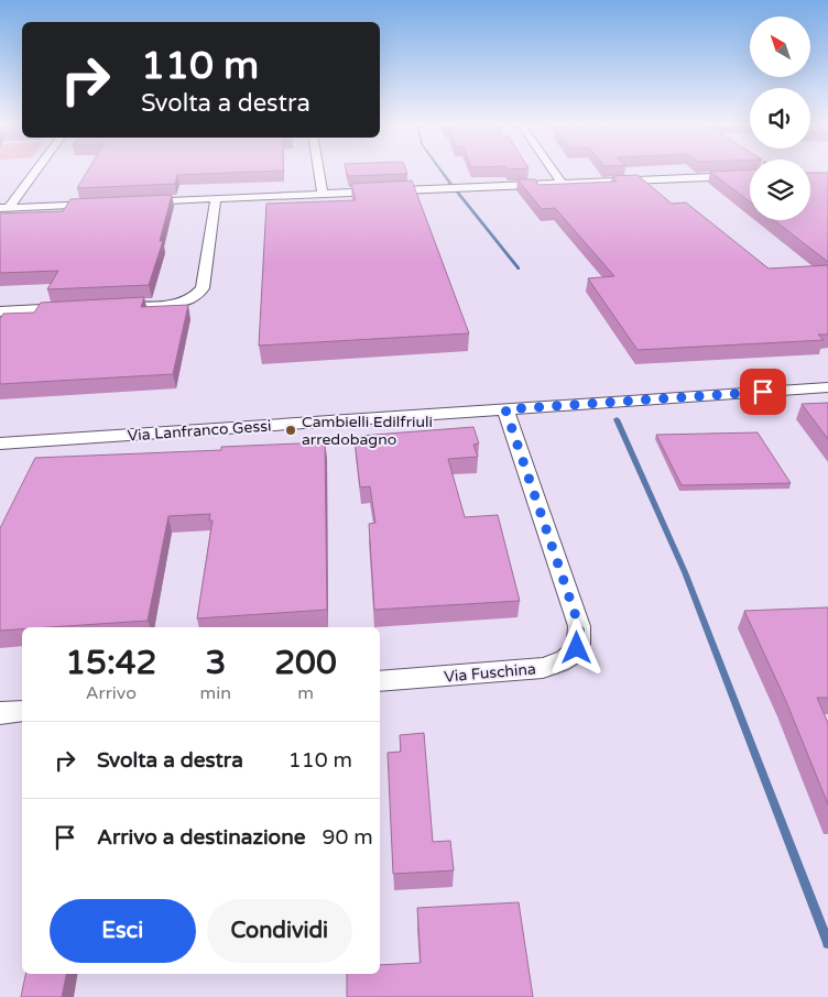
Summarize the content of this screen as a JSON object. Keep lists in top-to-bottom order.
{
  "streets": {
    "street": ["Via Lanfranco Gessi", "Via Fuschina"]
  },
  "crossings": [
    ["Via Lanfranco Gessi", "Via Fuschina"]
  ],
  "places": ["Cambielli Edilfriuli arredobagno"],
  "north": "top left",
  "page": {
    "turn": ["110 m", "Svolta a destra"],
    "eta": [
      "15:42",
      "Arrivo",
      "3",
      "min",
      "200",
      "m"
    ],
    "list": [
      {
        "name": "Svolta a destra",
        "value": "110 m"
      },
      {
        "name": "Arrivo a destinazione",
        "value": "90 m"
      }
    ],
    "buttons": ["Esci", "Condividi"]
  }
}
